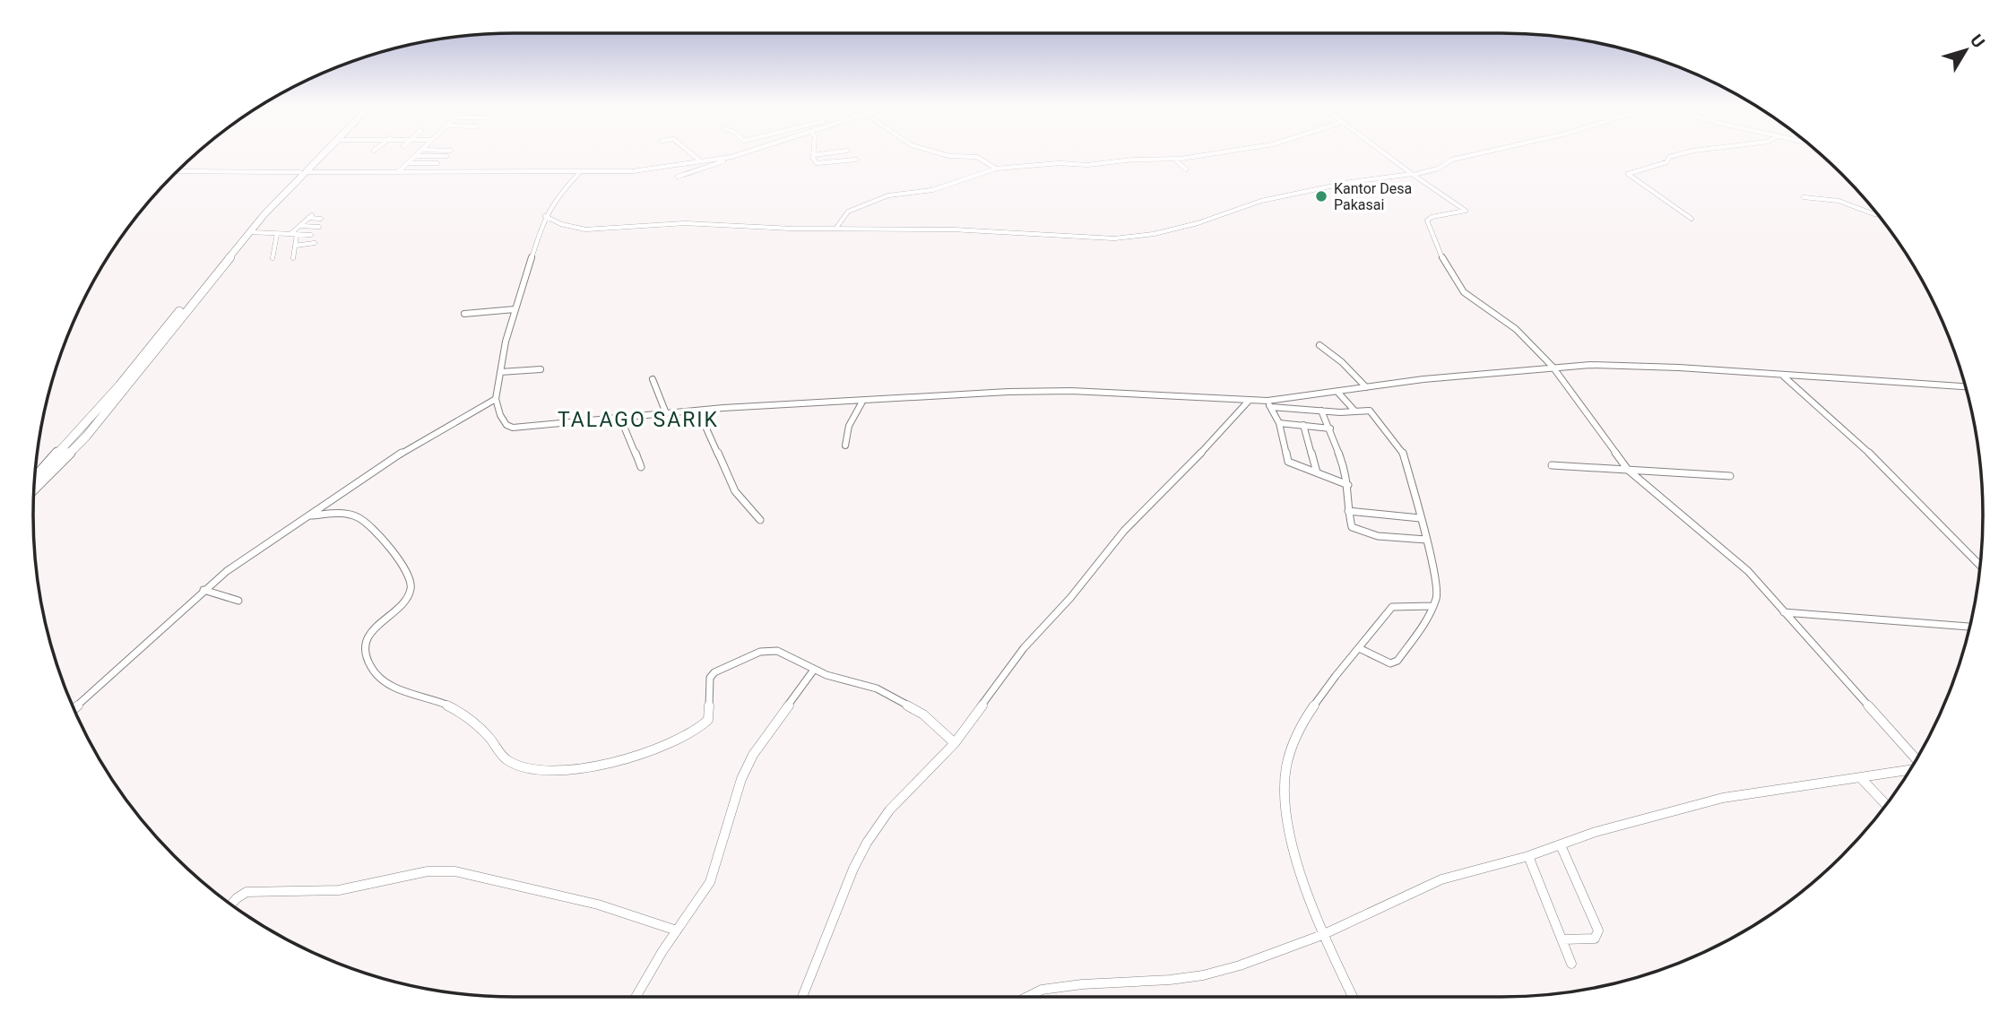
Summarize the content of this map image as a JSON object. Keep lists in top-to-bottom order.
{
  "districts": ["TALAGO SARIK"],
  "places": ["Kantor Desa Pakasai"],
  "north": "top right"
}
